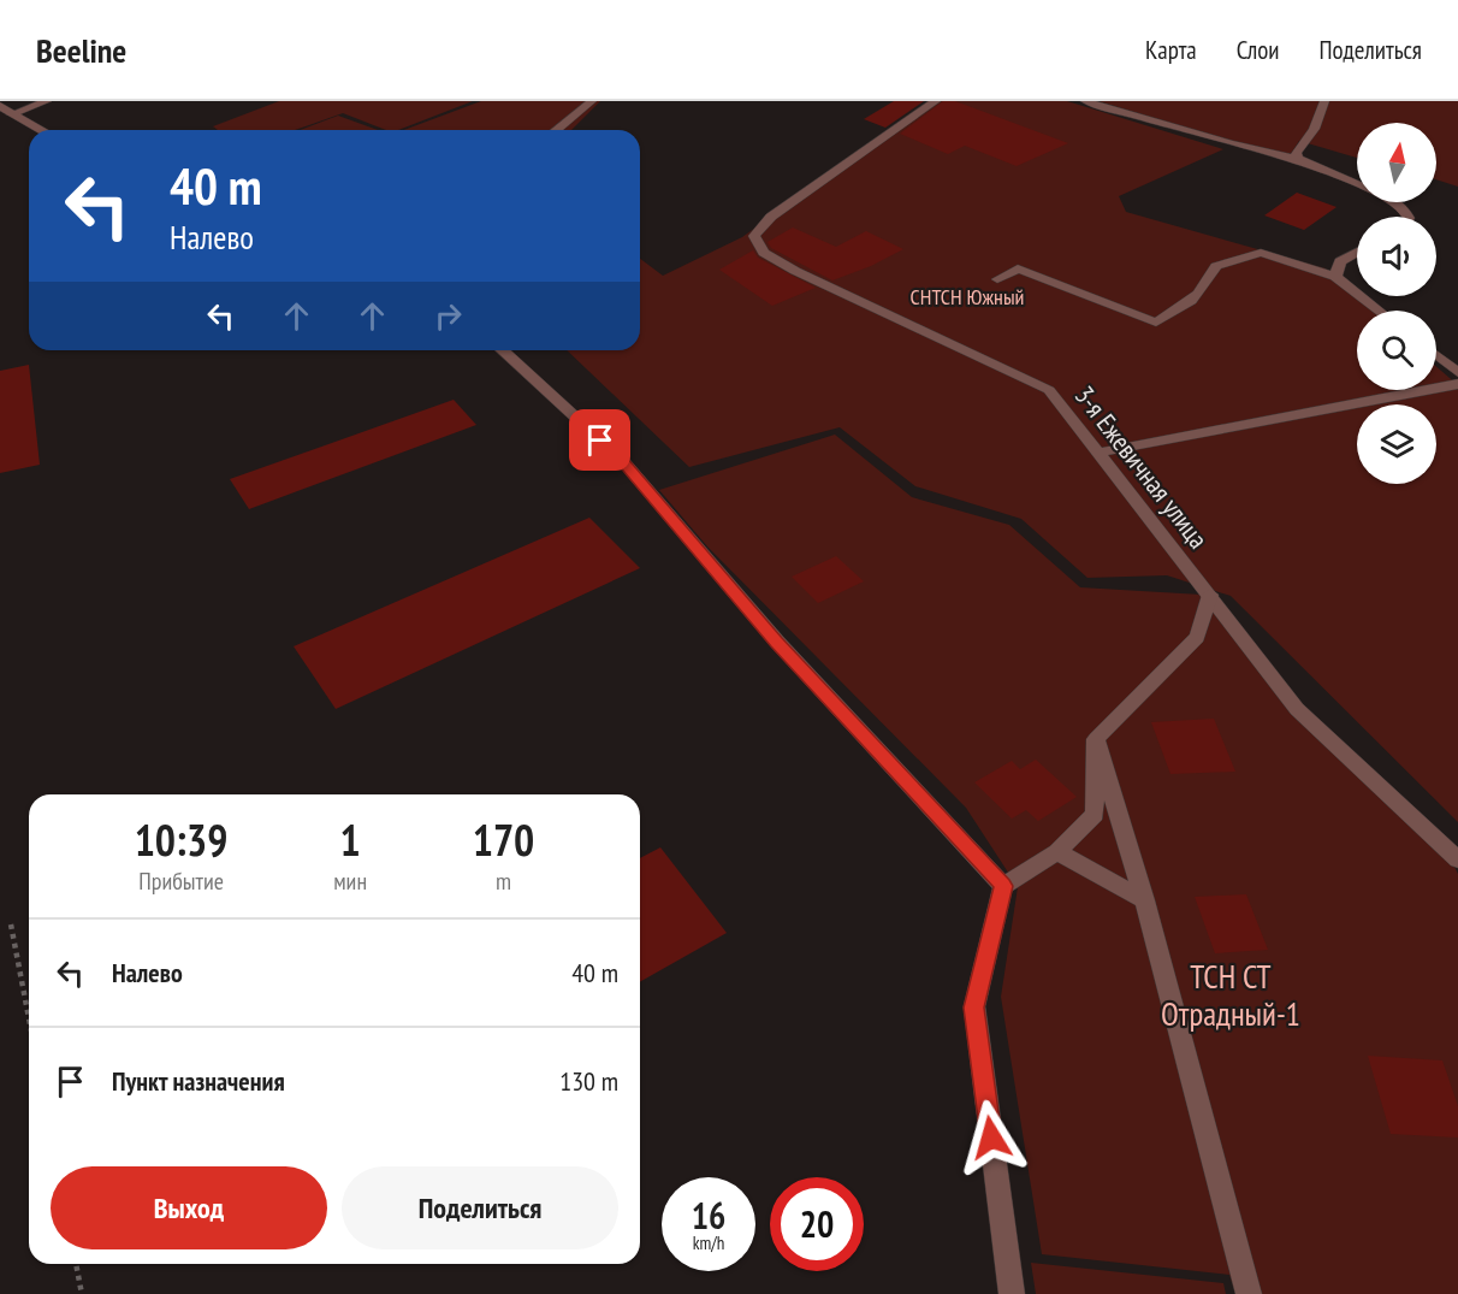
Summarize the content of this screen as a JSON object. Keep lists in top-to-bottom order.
{
  "streets": {
    "street": ["3-я Ежевичная улица"]
  },
  "parks": ["СНТСН Южный", "ТСН СТ Отрадный-1"],
  "north": "top",
  "page": {
    "header": "Beeline",
    "nav": ["Карта", "Слои", "Поделиться"],
    "turn": ["40 m", "Налево"],
    "eta": [
      "10:39",
      "Прибытие",
      "1",
      "мин",
      "170",
      "m"
    ],
    "list": [
      {
        "name": "Налево",
        "value": "40 m"
      },
      {
        "name": "Пункт назначения",
        "value": "130 m"
      }
    ],
    "buttons": ["Выход", "Поделиться"],
    "speed": "16 km/h",
    "limit": "20"
  }
}
